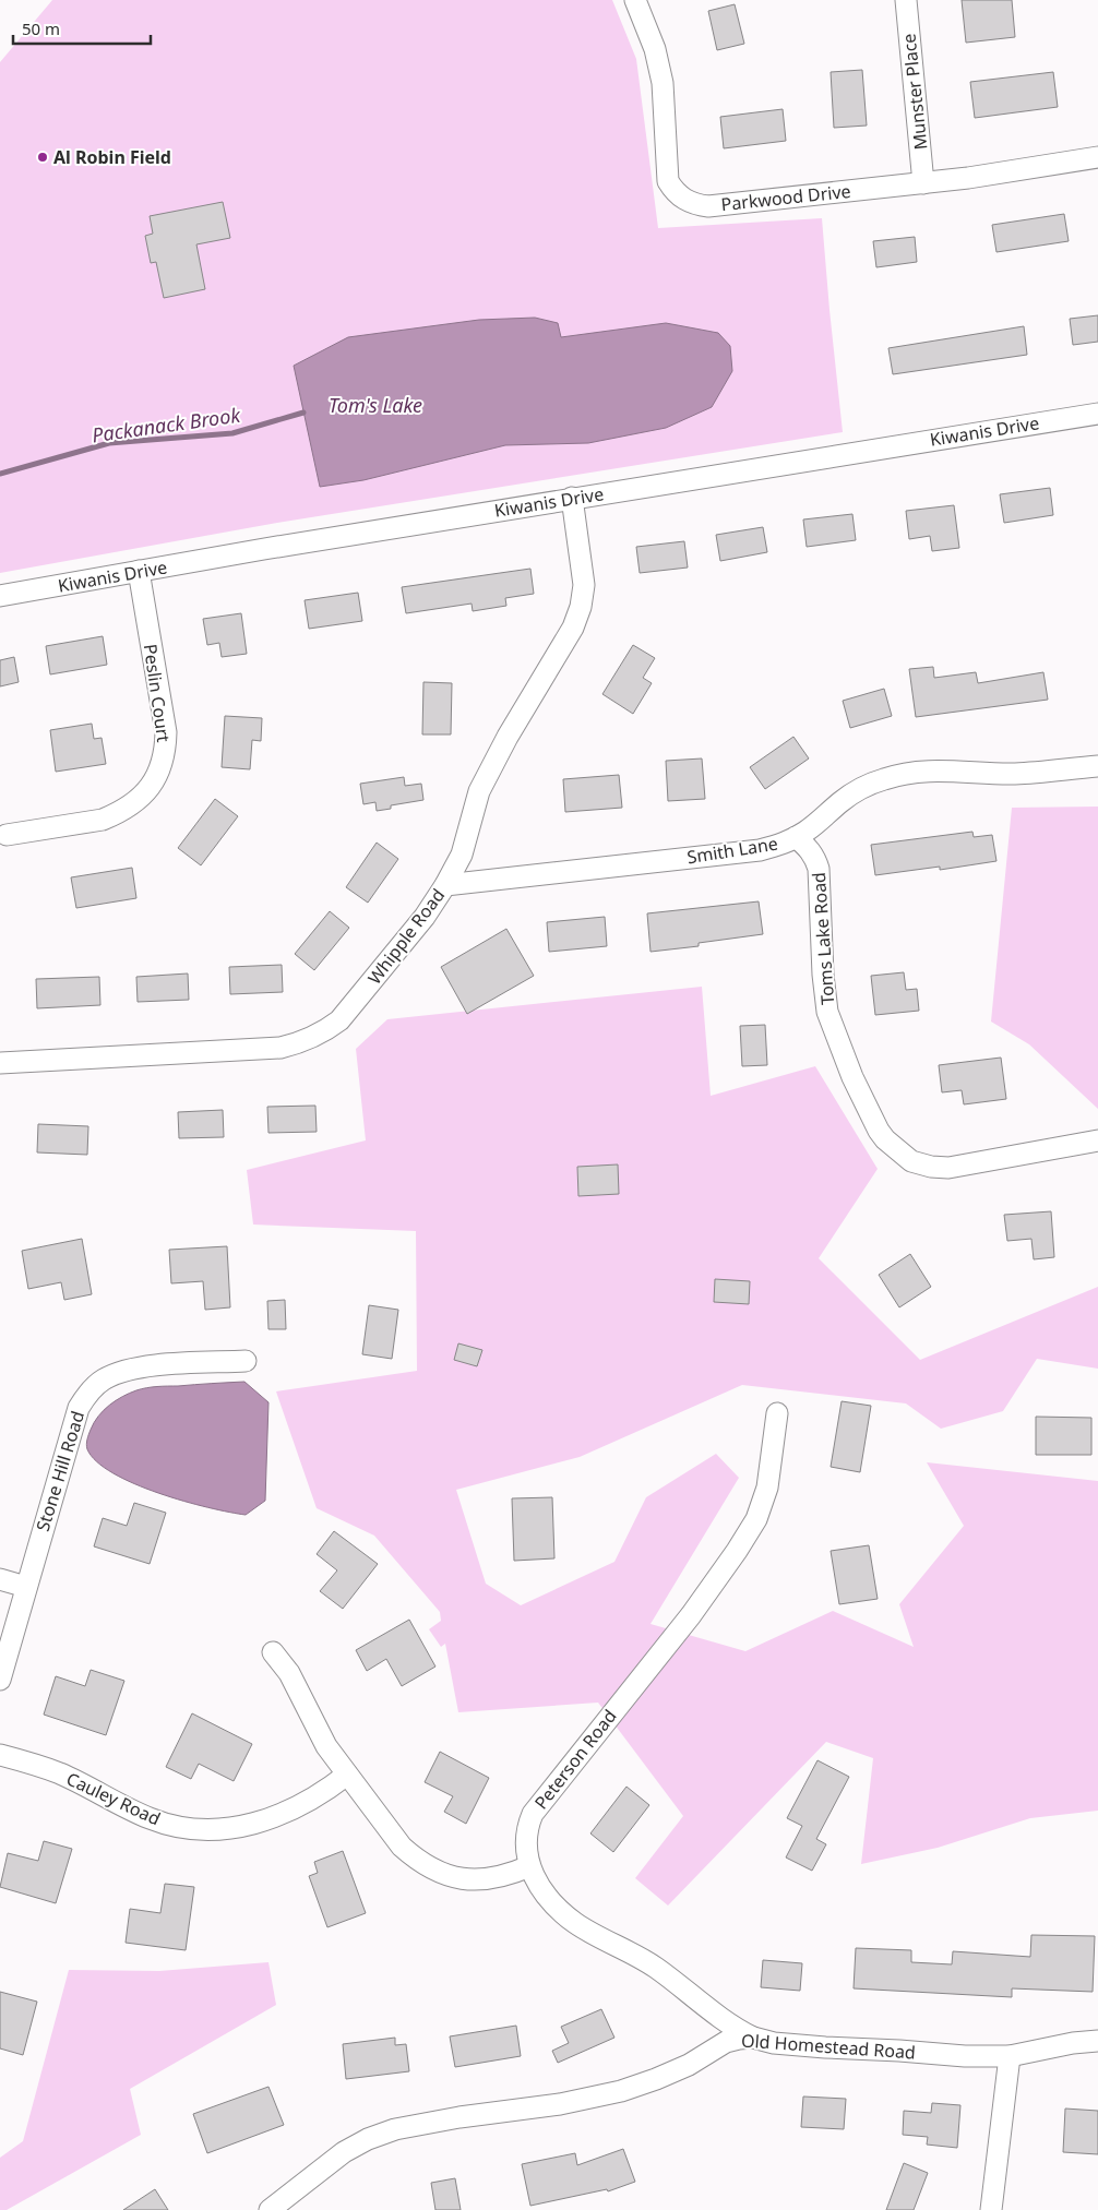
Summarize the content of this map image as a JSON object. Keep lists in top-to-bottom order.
{
  "streets": {
    "street": [
      "Munster Place",
      "Parkwood Drive",
      "Kiwanis Drive",
      "Peslin Court",
      "Smith Lane",
      "Whipple Road",
      "Toms Lake Road",
      "Stone Hill Road",
      "Peterson Road",
      "Cauley Road",
      "Old Homestead Road"
    ]
  },
  "crossings": [
    ["Munster Place", "Parkwood Drive"],
    ["Kiwanis Drive", "Peslin Court"],
    ["Kiwanis Drive", "Whipple Road"],
    ["Smith Lane", "Whipple Road"],
    ["Smith Lane", "Toms Lake Road"],
    ["Peterson Road", "Old Homestead Road"]
  ],
  "water": ["Tom's Lake", "Packanack Brook"],
  "places": ["Al Robin Field"],
  "scale_bar": "50 m"
}
